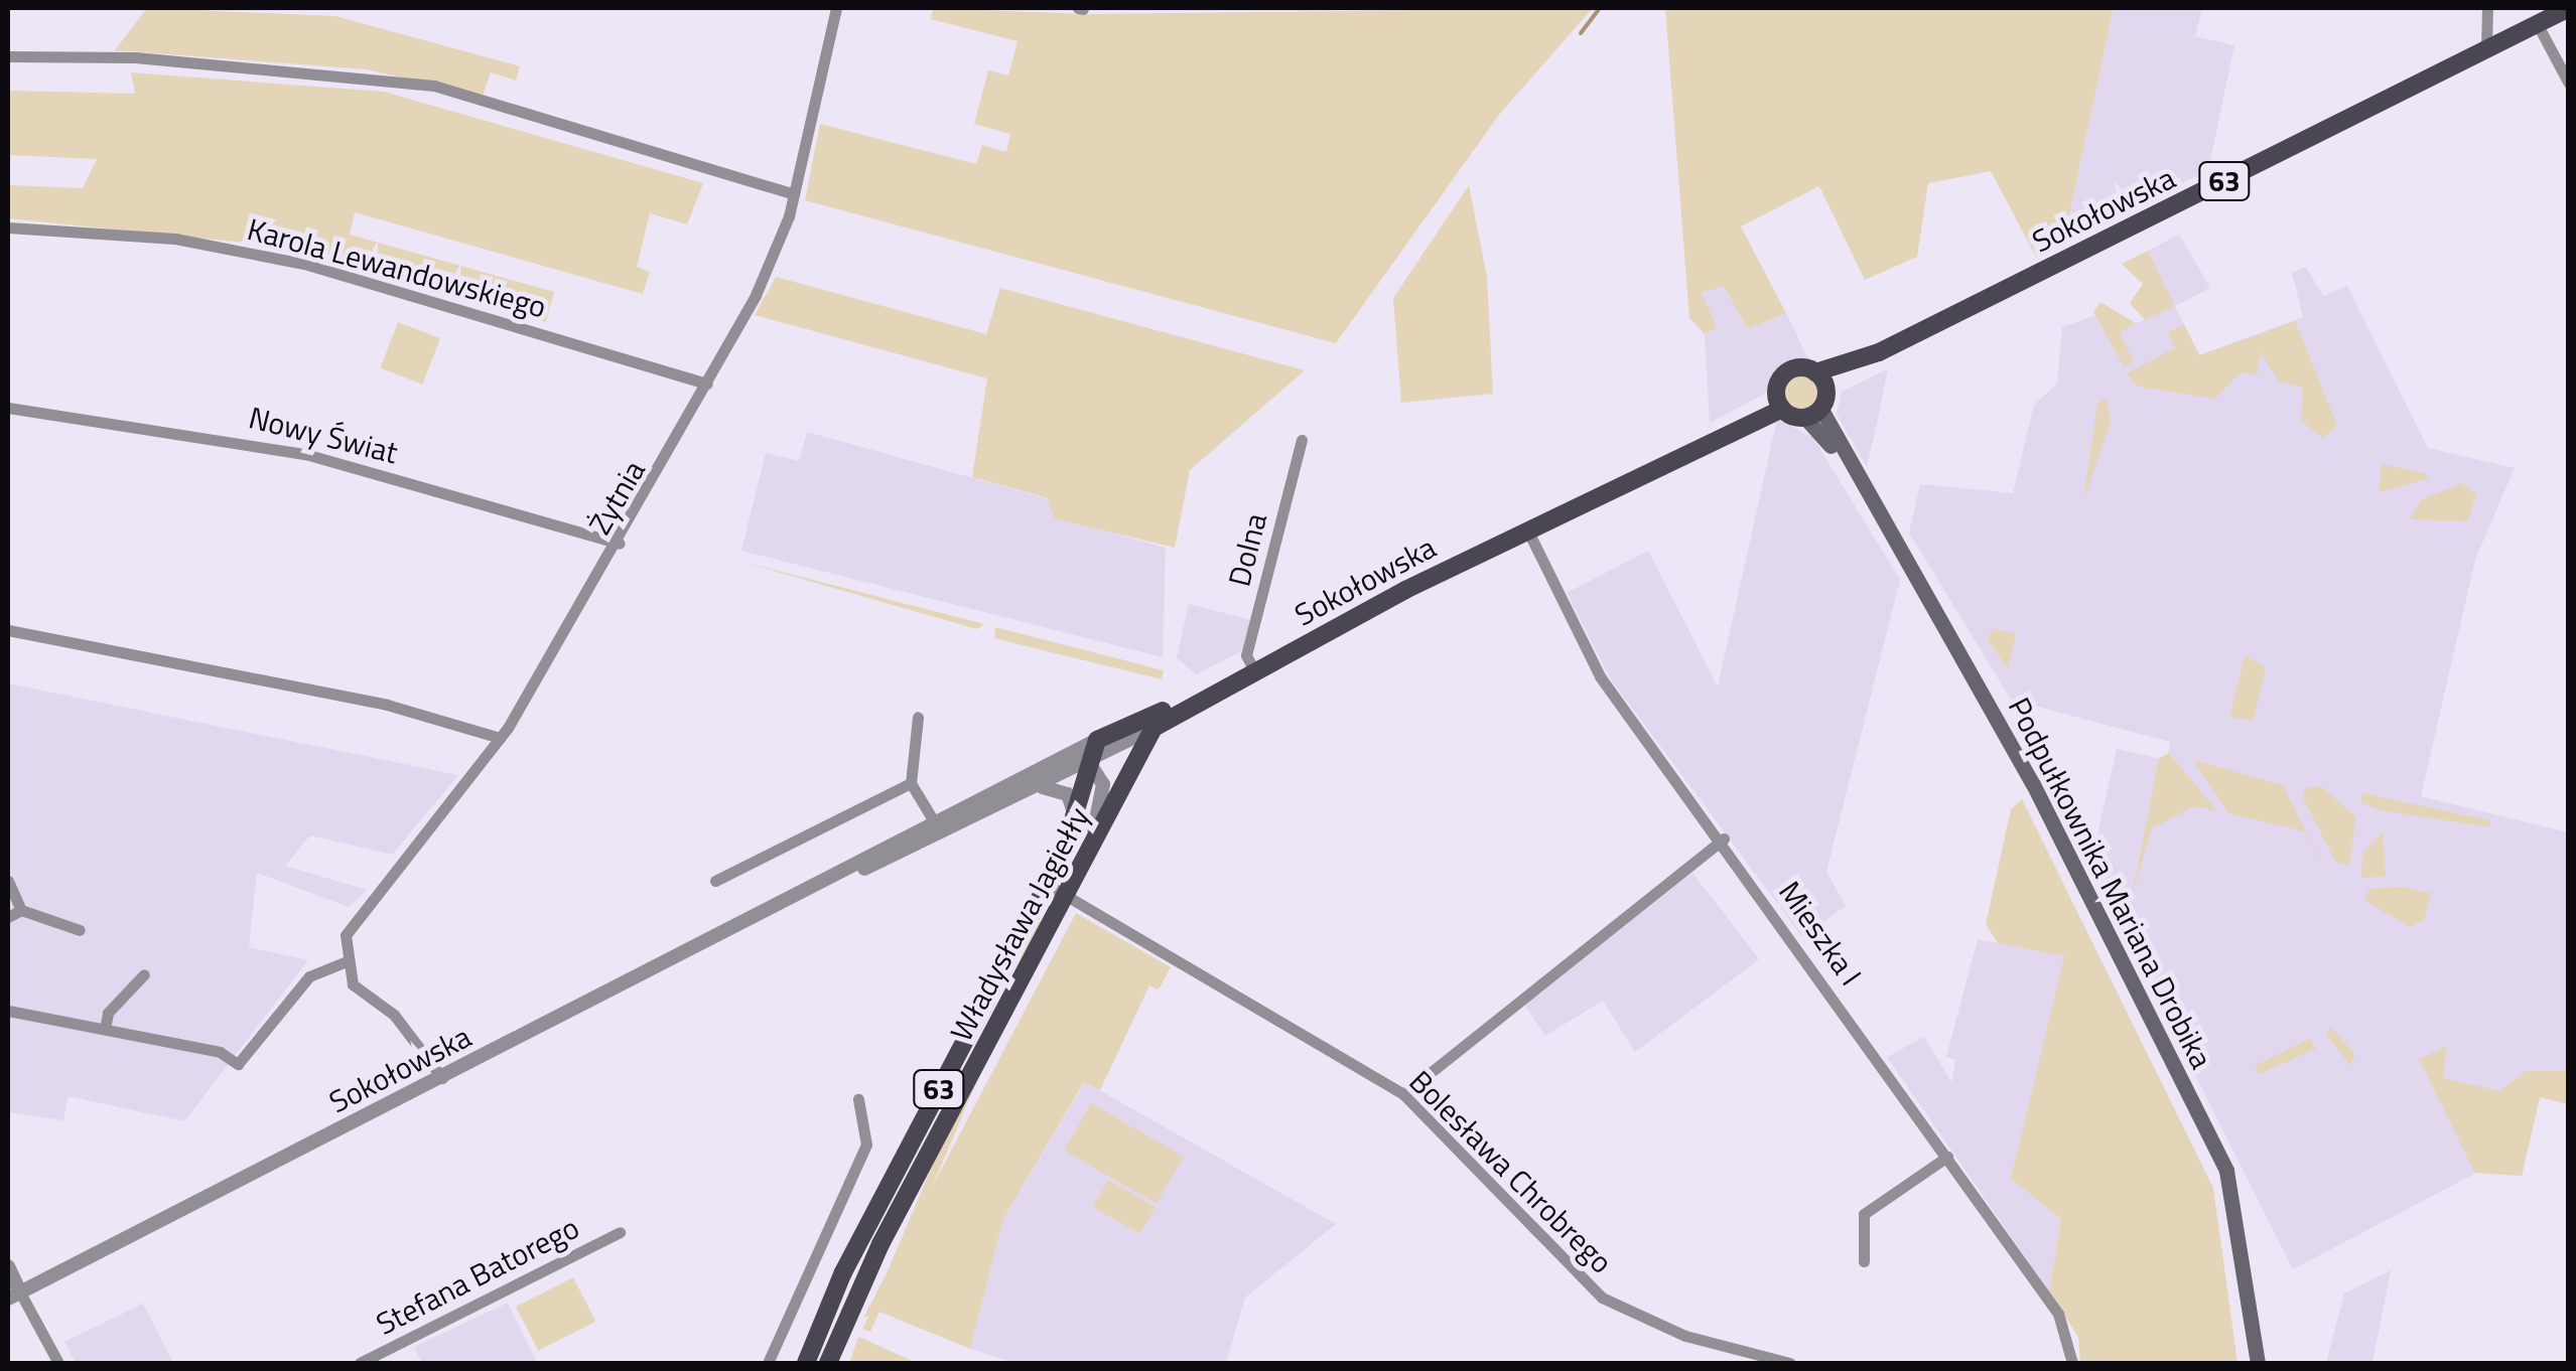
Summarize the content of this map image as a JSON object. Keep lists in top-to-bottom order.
{
  "streets": {
    "main road": [
      "63",
      "Sokołowska",
      "Podpułkownika Mariana Drobika",
      "Władysława Jagiełły"
    ],
    "street": [
      "Karola Lewandowskiego",
      "Nowy Świat",
      "Żytnia",
      "Dolna",
      "Mieszka I",
      "Bolesława Chrobrego",
      "Stefana Batorego"
    ]
  },
  "crossings": [
    ["63", "Sokołowska"],
    ["Sokołowska", "Dolna"],
    ["Sokołowska", "Podpułkownika Mariana Drobika"],
    ["Sokołowska", "Władysława Jagiełły"],
    ["Sokołowska", "Mieszka I"],
    ["Karola Lewandowskiego", "Żytnia"],
    ["Nowy Świat", "Żytnia"],
    ["Władysława Jagiełły", "Bolesława Chrobrego"]
  ]
}
